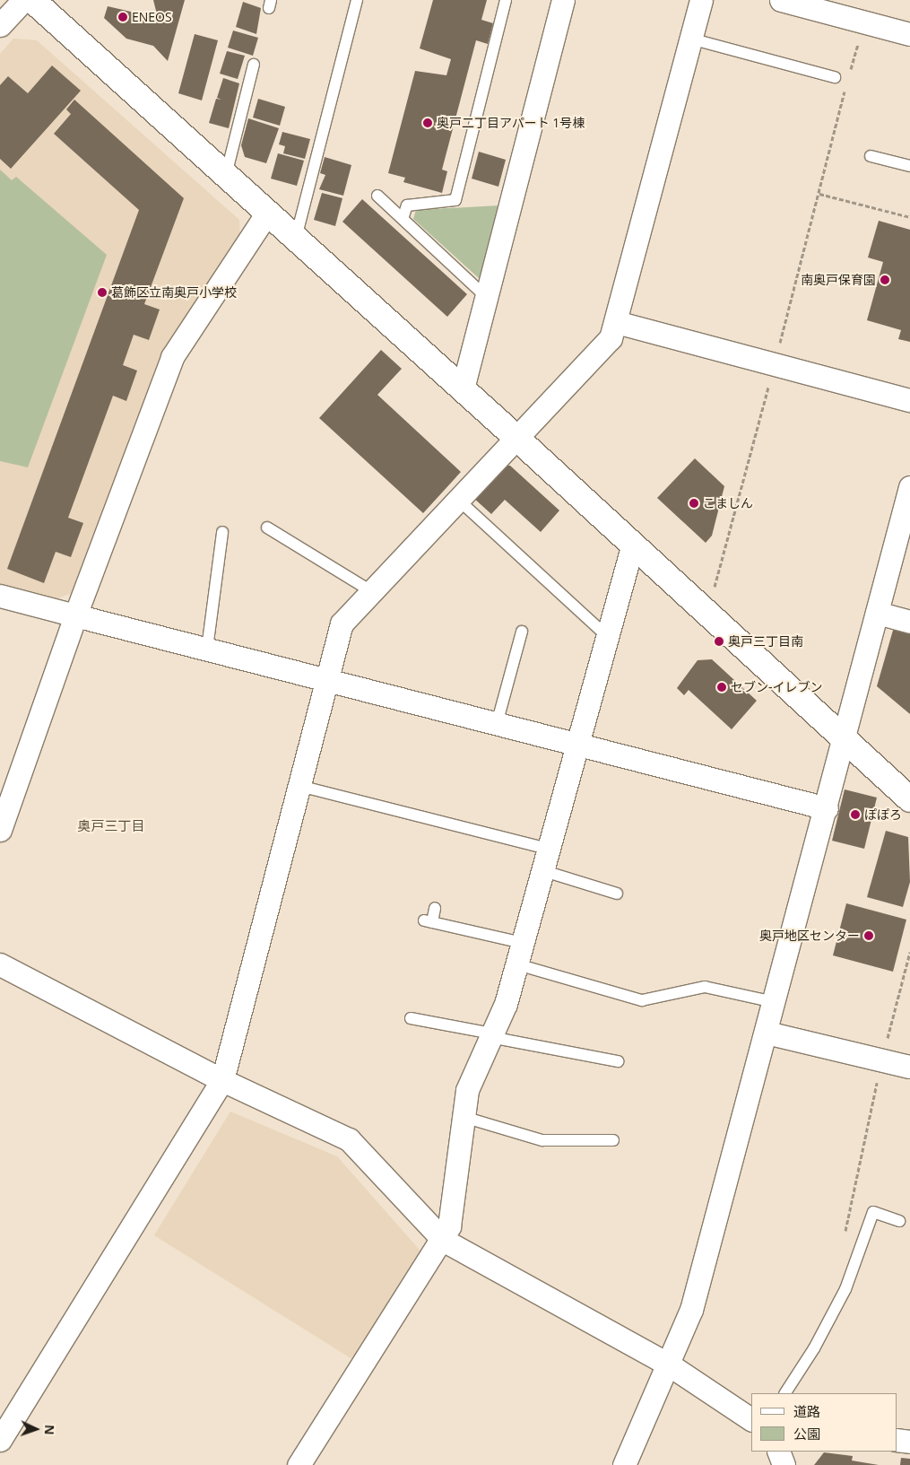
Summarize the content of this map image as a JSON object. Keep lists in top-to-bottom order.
{
  "districts": ["奥戸三丁目"],
  "places": [
    "ENEOS",
    "奥戸二丁目アパート 1号棟",
    "南奥戸保育園",
    "葛飾区立南奥戸小学校",
    "こましん",
    "奥戸三丁目南",
    "セブン-イレブン",
    "ぽぽろ",
    "奥戸地区センター"
  ],
  "legend": ["道路", "公園"],
  "north": "right"
}
